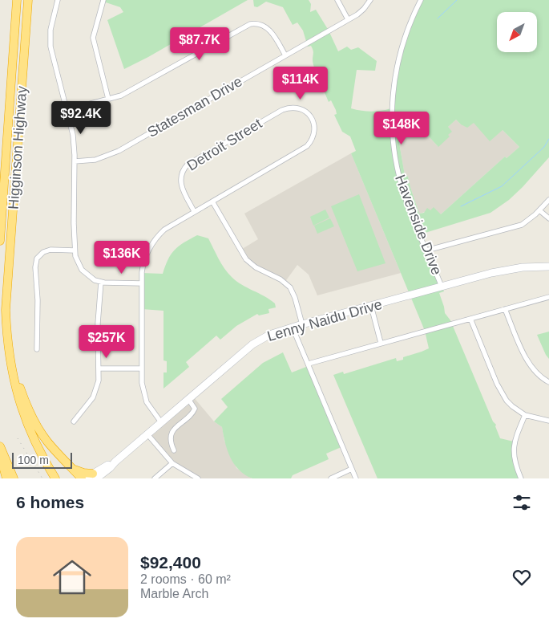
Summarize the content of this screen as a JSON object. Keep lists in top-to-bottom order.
{
  "streets": {
    "highway": ["Higginson Highway"],
    "street": [
      "Statesman Drive",
      "Detroit Street",
      "Havenside Drive",
      "Lenny Naidu Drive"
    ]
  },
  "crossings": [
    ["Detroit Street", "Lenny Naidu Drive"],
    ["Havenside Drive", "Lenny Naidu Drive"]
  ],
  "scale_bar": "100 m",
  "north": "bottom left",
  "page": {
    "price": [
      "$87.7K",
      "$114K",
      "$92.4K",
      "$148K",
      "$136K",
      "$257K"
    ],
    "scale": "100 m",
    "heading": "6 homes",
    "list": [
      {
        "name": "$92,400",
        "note": "2 rooms · 60 m² · Marble Arch"
      }
    ]
  }
}
